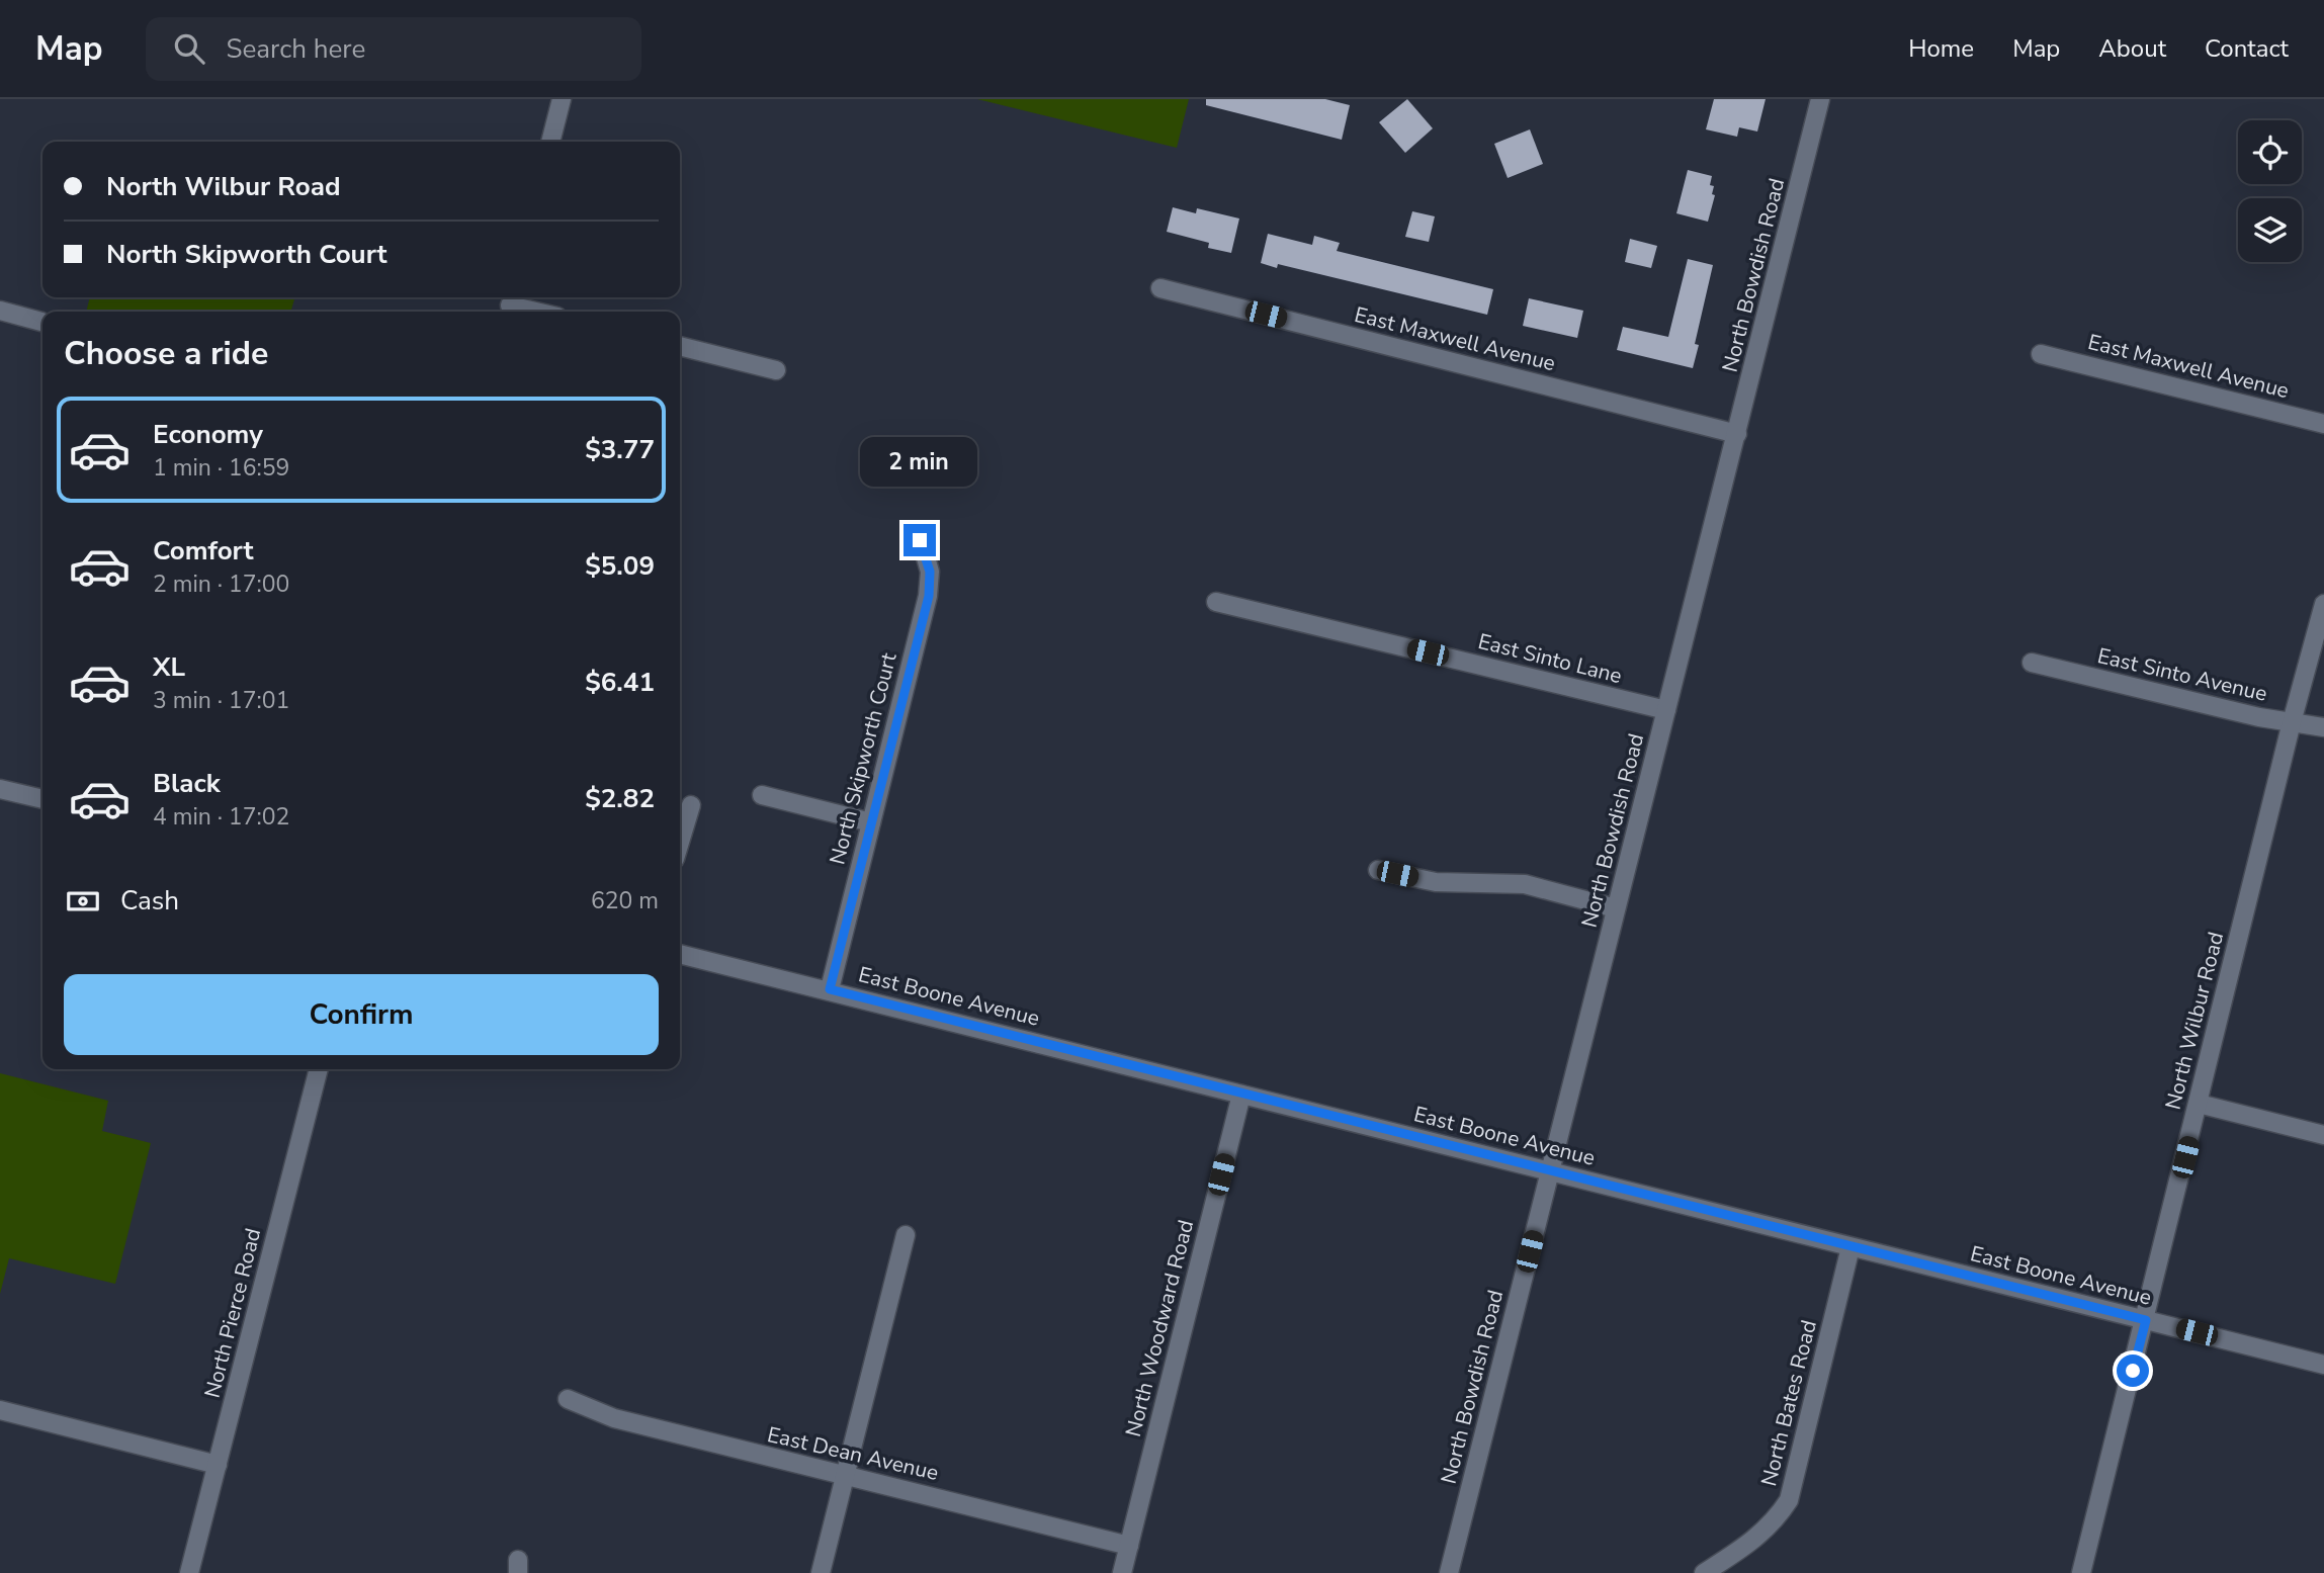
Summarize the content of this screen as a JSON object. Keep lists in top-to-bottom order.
{
  "streets": {
    "street": [
      "North Bowdish Road",
      "East Maxwell Avenue",
      "East Sinto Lane",
      "East Sinto Avenue",
      "North Skipworth Court",
      "East Boone Avenue",
      "North Wilbur Road",
      "North Pierce Road",
      "North Woodward Road",
      "North Bates Road",
      "East Dean Avenue"
    ]
  },
  "crossings": [
    ["North Bowdish Road", "East Maxwell Avenue"],
    ["North Bowdish Road", "East Sinto Lane"],
    ["North Bowdish Road", "East Boone Avenue"],
    ["East Sinto Avenue", "North Wilbur Road"],
    ["North Skipworth Court", "East Boone Avenue"],
    ["East Boone Avenue", "North Wilbur Road"],
    ["East Boone Avenue", "North Woodward Road"],
    ["East Boone Avenue", "North Bates Road"],
    ["North Woodward Road", "East Dean Avenue"]
  ],
  "page": {
    "header": "Map",
    "search": "Search here",
    "nav": [
      "Home",
      "Map",
      "About",
      "Contact"
    ],
    "banner": ["North Wilbur Road", "North Skipworth Court"],
    "heading": "Choose a ride",
    "list": [
      {
        "name": "Economy",
        "note": "1 min · 16:59",
        "value": "$3.77"
      },
      {
        "name": "Comfort",
        "note": "2 min · 17:00",
        "value": "$5.09"
      },
      {
        "name": "XL",
        "note": "3 min · 17:01",
        "value": "$6.41"
      },
      {
        "name": "Black",
        "note": "4 min · 17:02",
        "value": "$2.82"
      }
    ],
    "bubble": "2 min",
    "pay": ["Cash", "620 m"],
    "buttons": "Confirm"
  }
}
